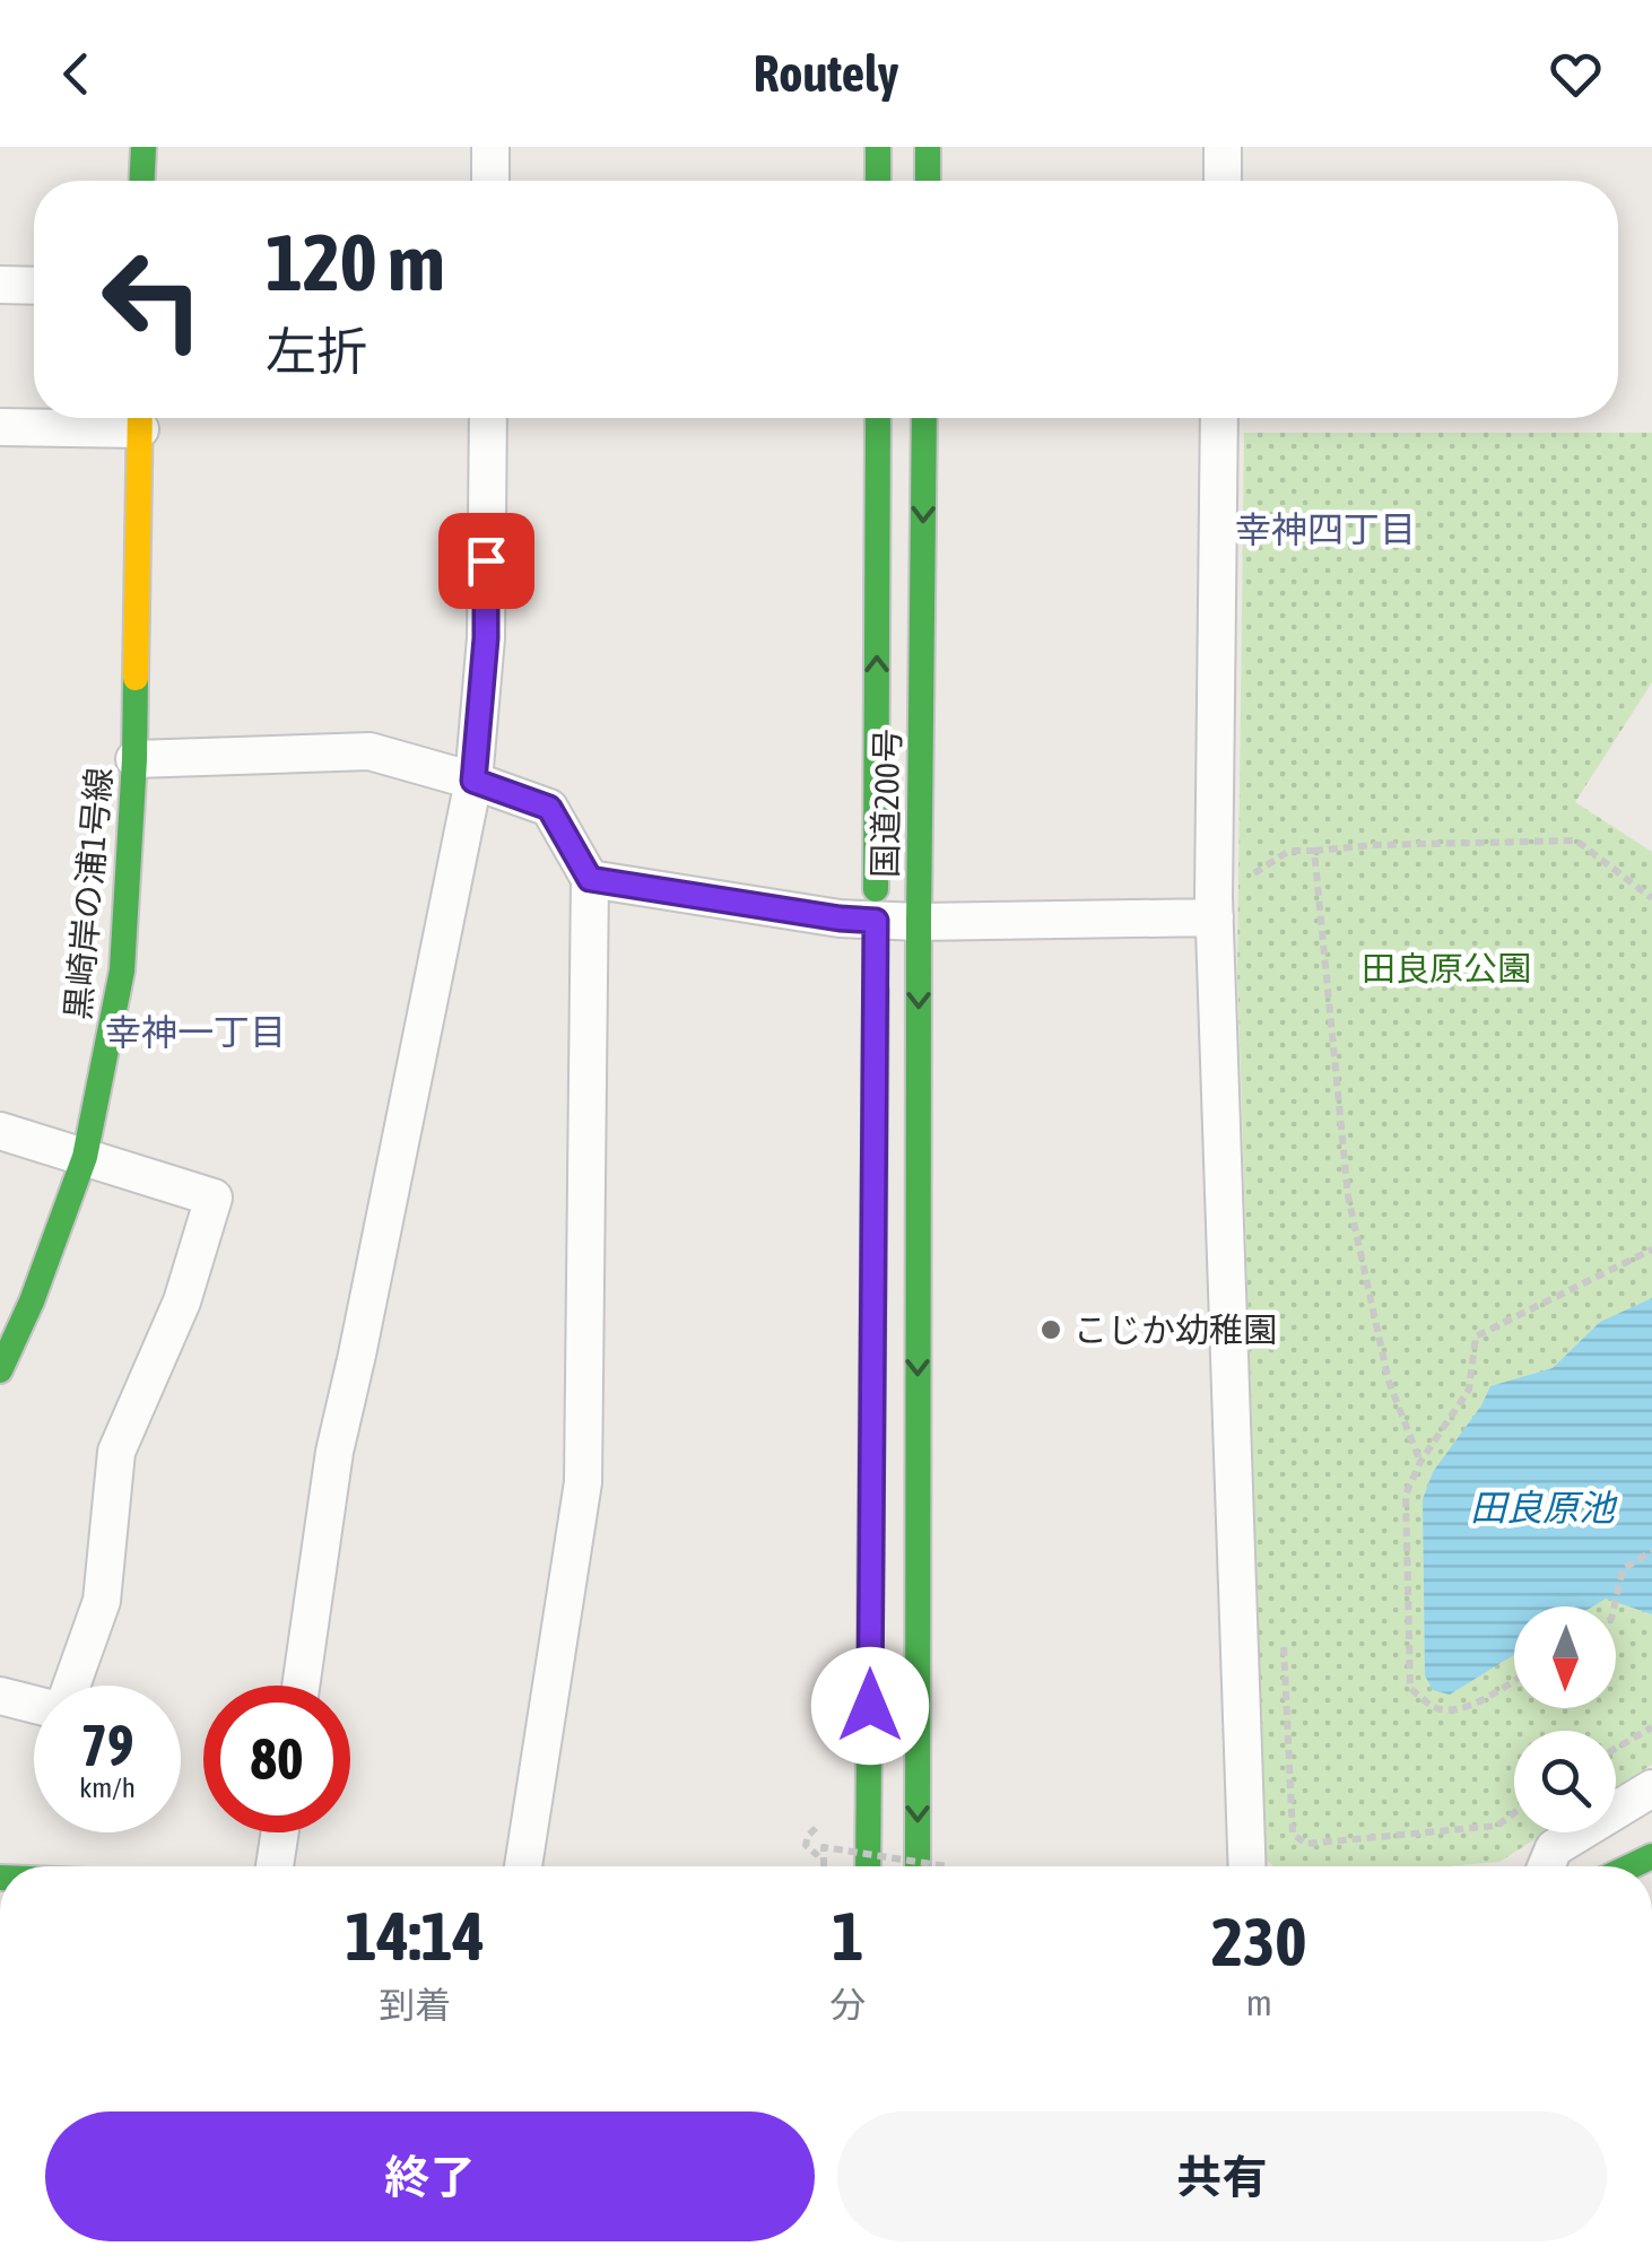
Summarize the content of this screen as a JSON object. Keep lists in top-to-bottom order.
{
  "streets": {
    "main road": ["国道200号", "黒崎岸の浦1号線"]
  },
  "districts": ["幸神四丁目", "幸神一丁目"],
  "water": ["田良原池"],
  "parks": ["田良原公園"],
  "places": ["こじか幼稚園"],
  "north": "bottom",
  "page": {
    "header": "Routely",
    "turn": ["120 m", "左折"],
    "speed": "79 km/h",
    "limit": "80",
    "eta": [
      "14:14",
      "到着",
      "1",
      "分",
      "230",
      "m"
    ],
    "buttons": ["終了", "共有"]
  }
}
